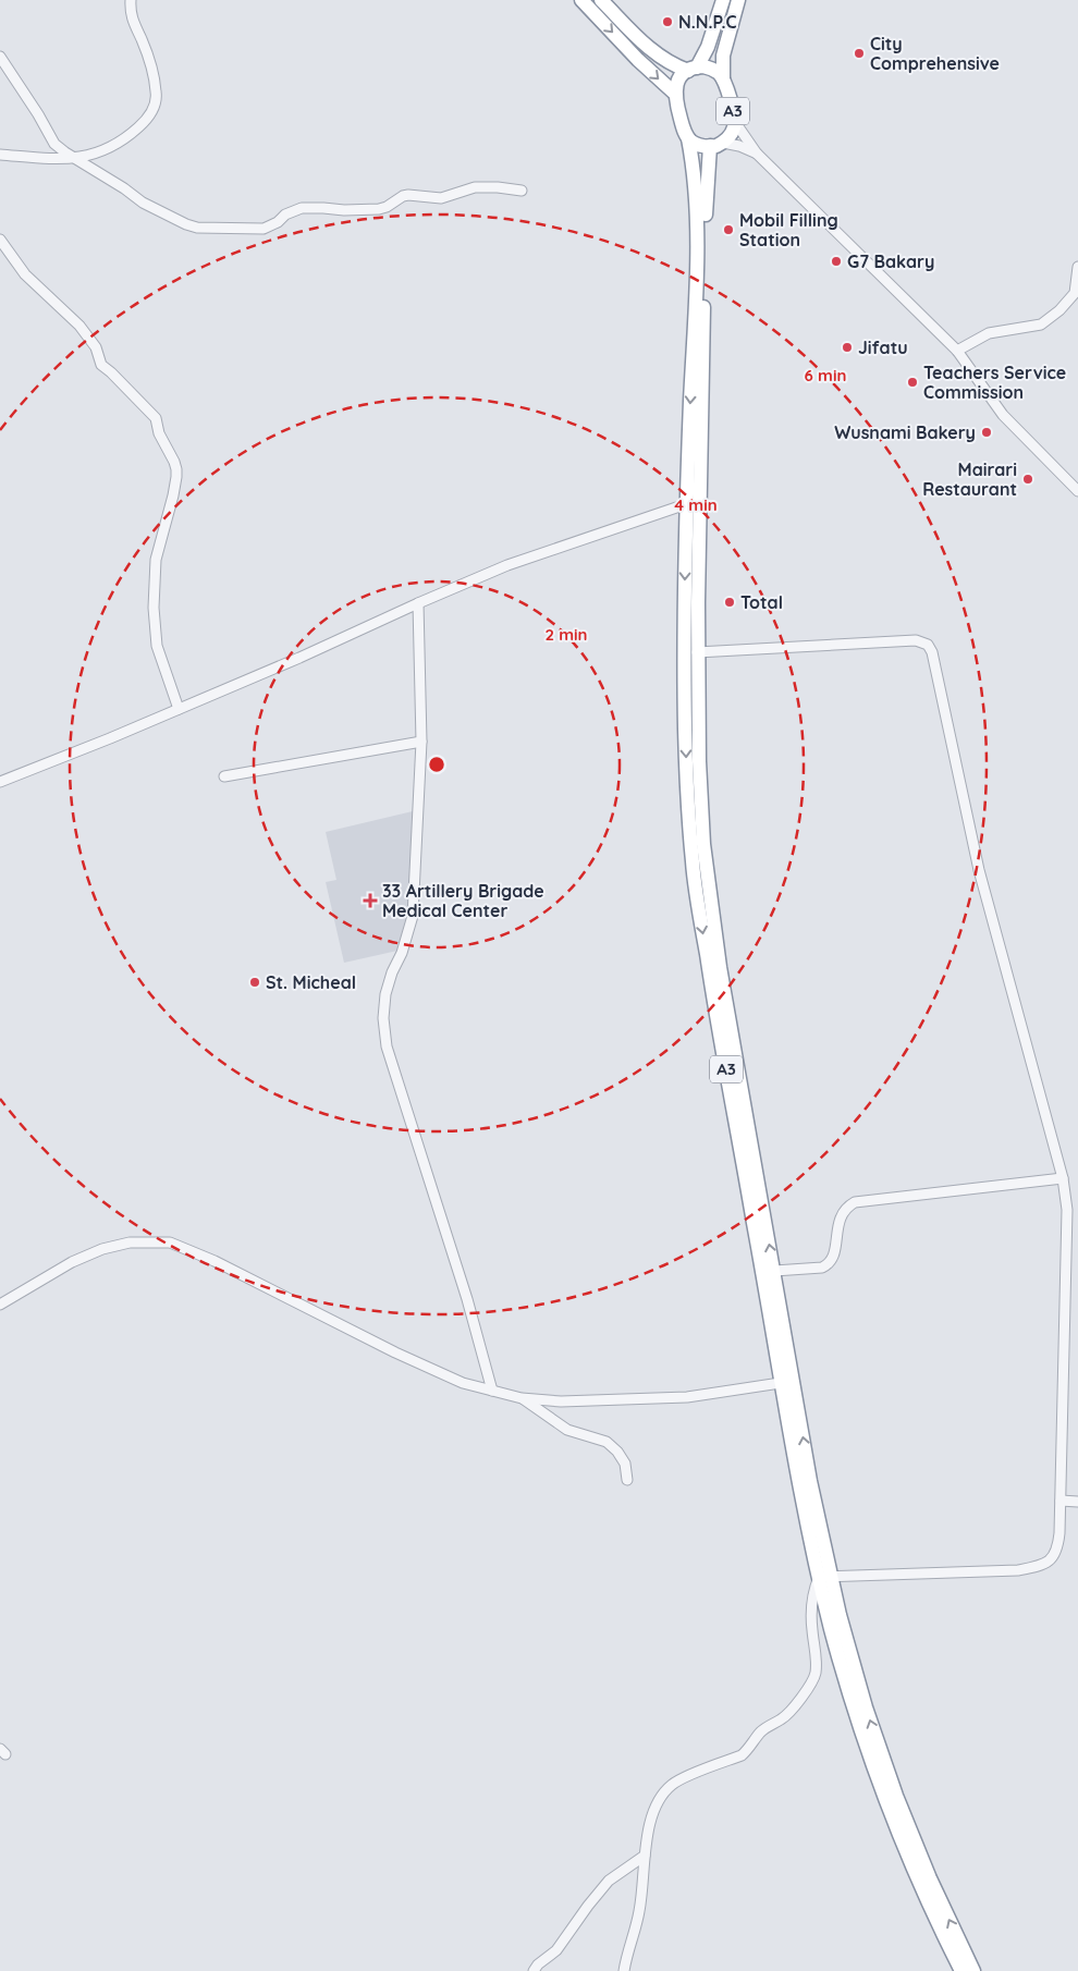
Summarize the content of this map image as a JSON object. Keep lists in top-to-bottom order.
{
  "streets": {
    "highway": ["A3"]
  },
  "places": {
    "other": [
      "N.N.P.C",
      "City Comprehensive",
      "Mobil Filling Station",
      "G7 Bakary",
      "Jifatu",
      "Teachers Service Commission",
      "Wusnami Bakery",
      "Mairari Restaurant",
      "Total",
      "St. Micheal"
    ],
    "health": ["33 Artillery Brigade Medical Center"]
  },
  "rings": ["6 min", "4 min", "2 min"]
}
